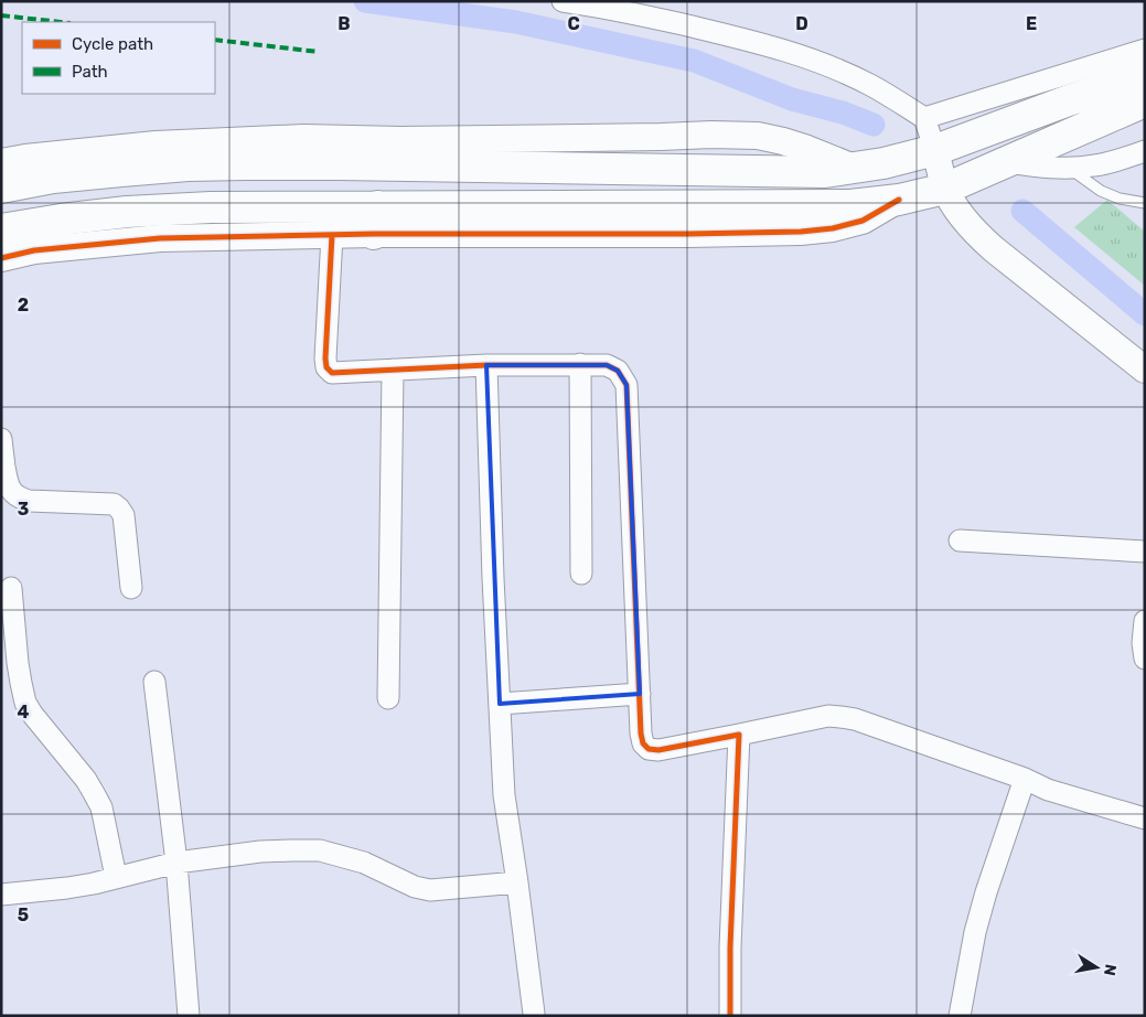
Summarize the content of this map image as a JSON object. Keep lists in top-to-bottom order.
{
  "legend": ["Cycle path", "Path"],
  "north": "right",
  "grid": {
    "columns": [
      "B",
      "C",
      "D",
      "E"
    ],
    "rows": [
      "2",
      "3",
      "4",
      "5"
    ]
  }
}
